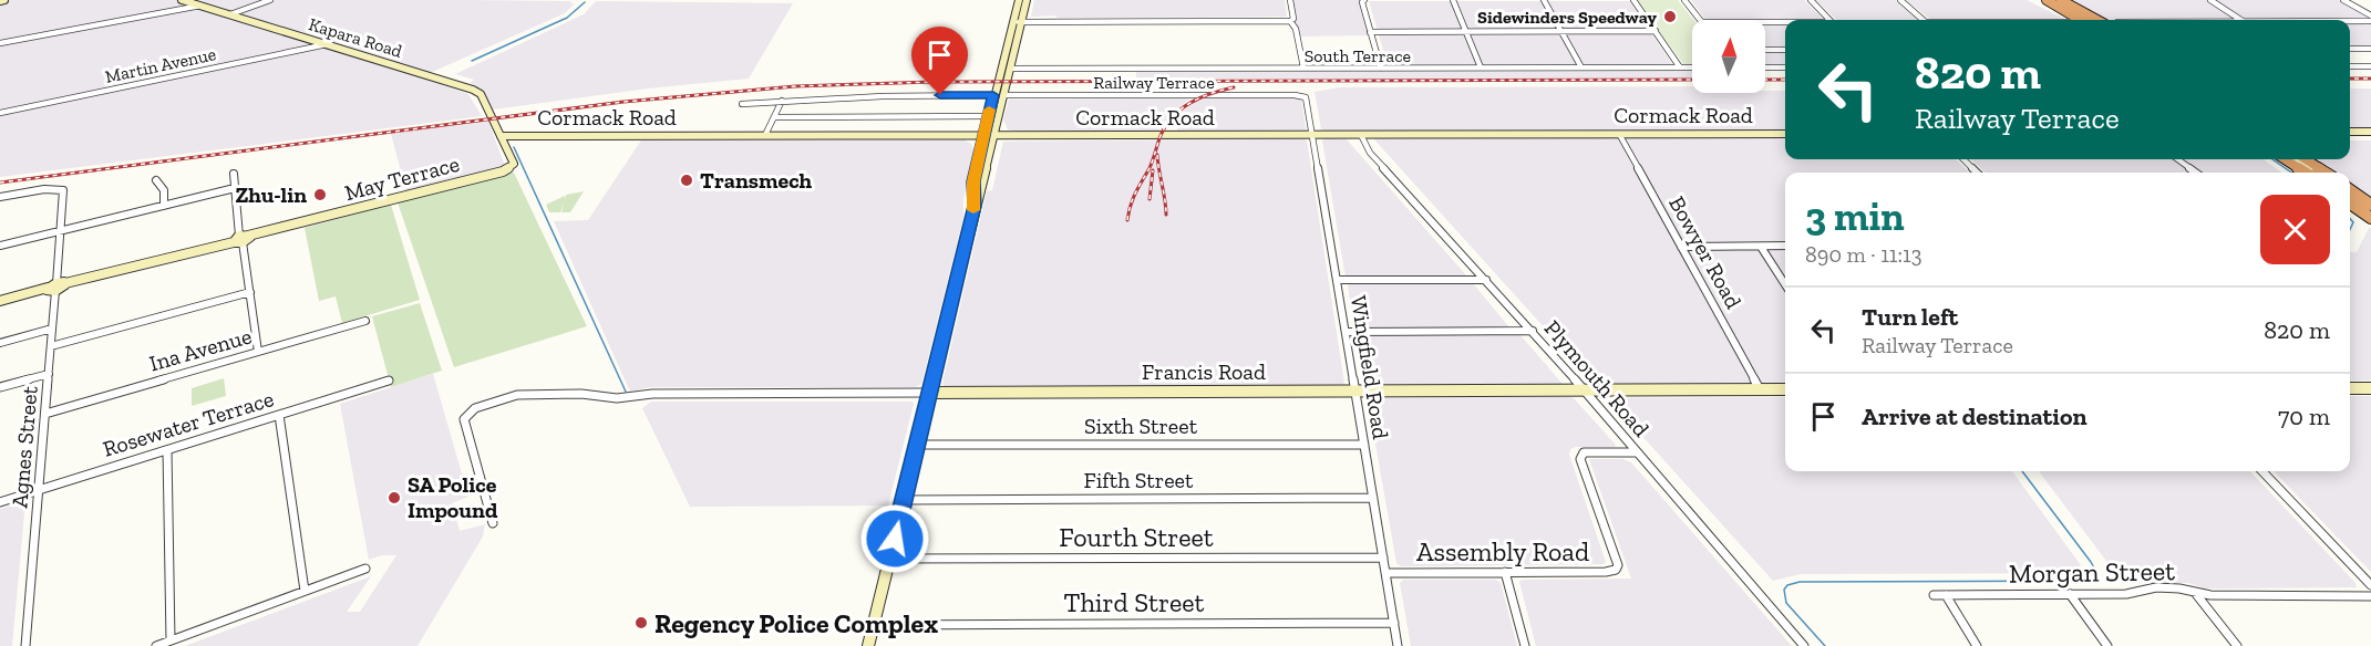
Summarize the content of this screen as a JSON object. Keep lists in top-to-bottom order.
{
  "streets": {
    "street": [
      "Kapara Road",
      "South Terrace",
      "Martin Avenue",
      "Railway Terrace",
      "Cormack Road",
      "May Terrace",
      "Bowyer Road",
      "Ina Avenue",
      "Wingfield Road",
      "Francis Road",
      "Plymouth Road",
      "Rosewater Terrace",
      "Sixth Street",
      "Agnes Street",
      "Fifth Street",
      "Fourth Street",
      "Assembly Road",
      "Morgan Street",
      "Third Street"
    ]
  },
  "crossings": [
    ["Kapara Road", "Martin Avenue"],
    ["Kapara Road", "Cormack Road"],
    ["Kapara Road", "May Terrace"],
    ["Railway Terrace", "Wingfield Road"],
    ["Cormack Road", "May Terrace"],
    ["Cormack Road", "Bowyer Road"],
    ["Cormack Road", "Wingfield Road"],
    ["Cormack Road", "Plymouth Road"],
    ["May Terrace", "Agnes Street"],
    ["Bowyer Road", "Francis Road"],
    ["Ina Avenue", "Agnes Street"],
    ["Wingfield Road", "Francis Road"],
    ["Wingfield Road", "Sixth Street"],
    ["Wingfield Road", "Fifth Street"],
    ["Wingfield Road", "Fourth Street"],
    ["Wingfield Road", "Assembly Road"],
    ["Wingfield Road", "Third Street"],
    ["Francis Road", "Plymouth Road"],
    ["Plymouth Road", "Assembly Road"],
    ["Rosewater Terrace", "Agnes Street"]
  ],
  "places": [
    "Sidewinders Speedway",
    "Transmech",
    "Zhu-lin",
    "SA Police Impound",
    "Regency Police Complex"
  ],
  "north": "top",
  "page": {
    "turn": ["820 m", "Railway Terrace"],
    "heading": ["3 min", "890 m · 11:13"],
    "list": [
      {
        "name": "Turn left",
        "note": "Railway Terrace",
        "value": "820 m"
      },
      {
        "name": "Arrive at destination",
        "value": "70 m"
      }
    ]
  }
}
